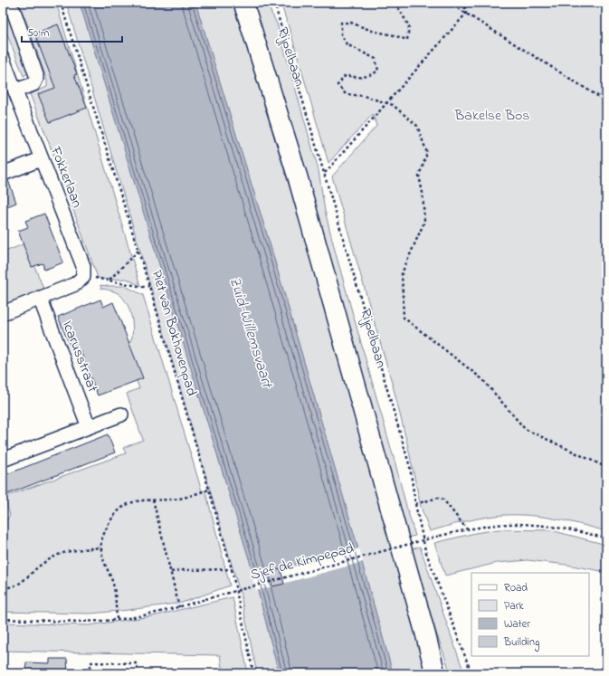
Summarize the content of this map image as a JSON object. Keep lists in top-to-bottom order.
{
  "streets": {
    "main road": ["Rijpelbaan"],
    "street": ["Fokkerlaan", "Icarusstraat"],
    "path": ["Piet van Bokhovenpad", "Sjef de Kimpepad"]
  },
  "crossings": [
    ["Fokkerlaan", "Icarusstraat"]
  ],
  "water": ["Zuid-Willemsvaart"],
  "parks": ["Bakelse Bos"],
  "legend": [
    "Road",
    "Park",
    "Water",
    "Building"
  ],
  "scale_bar": "50 m"
}
